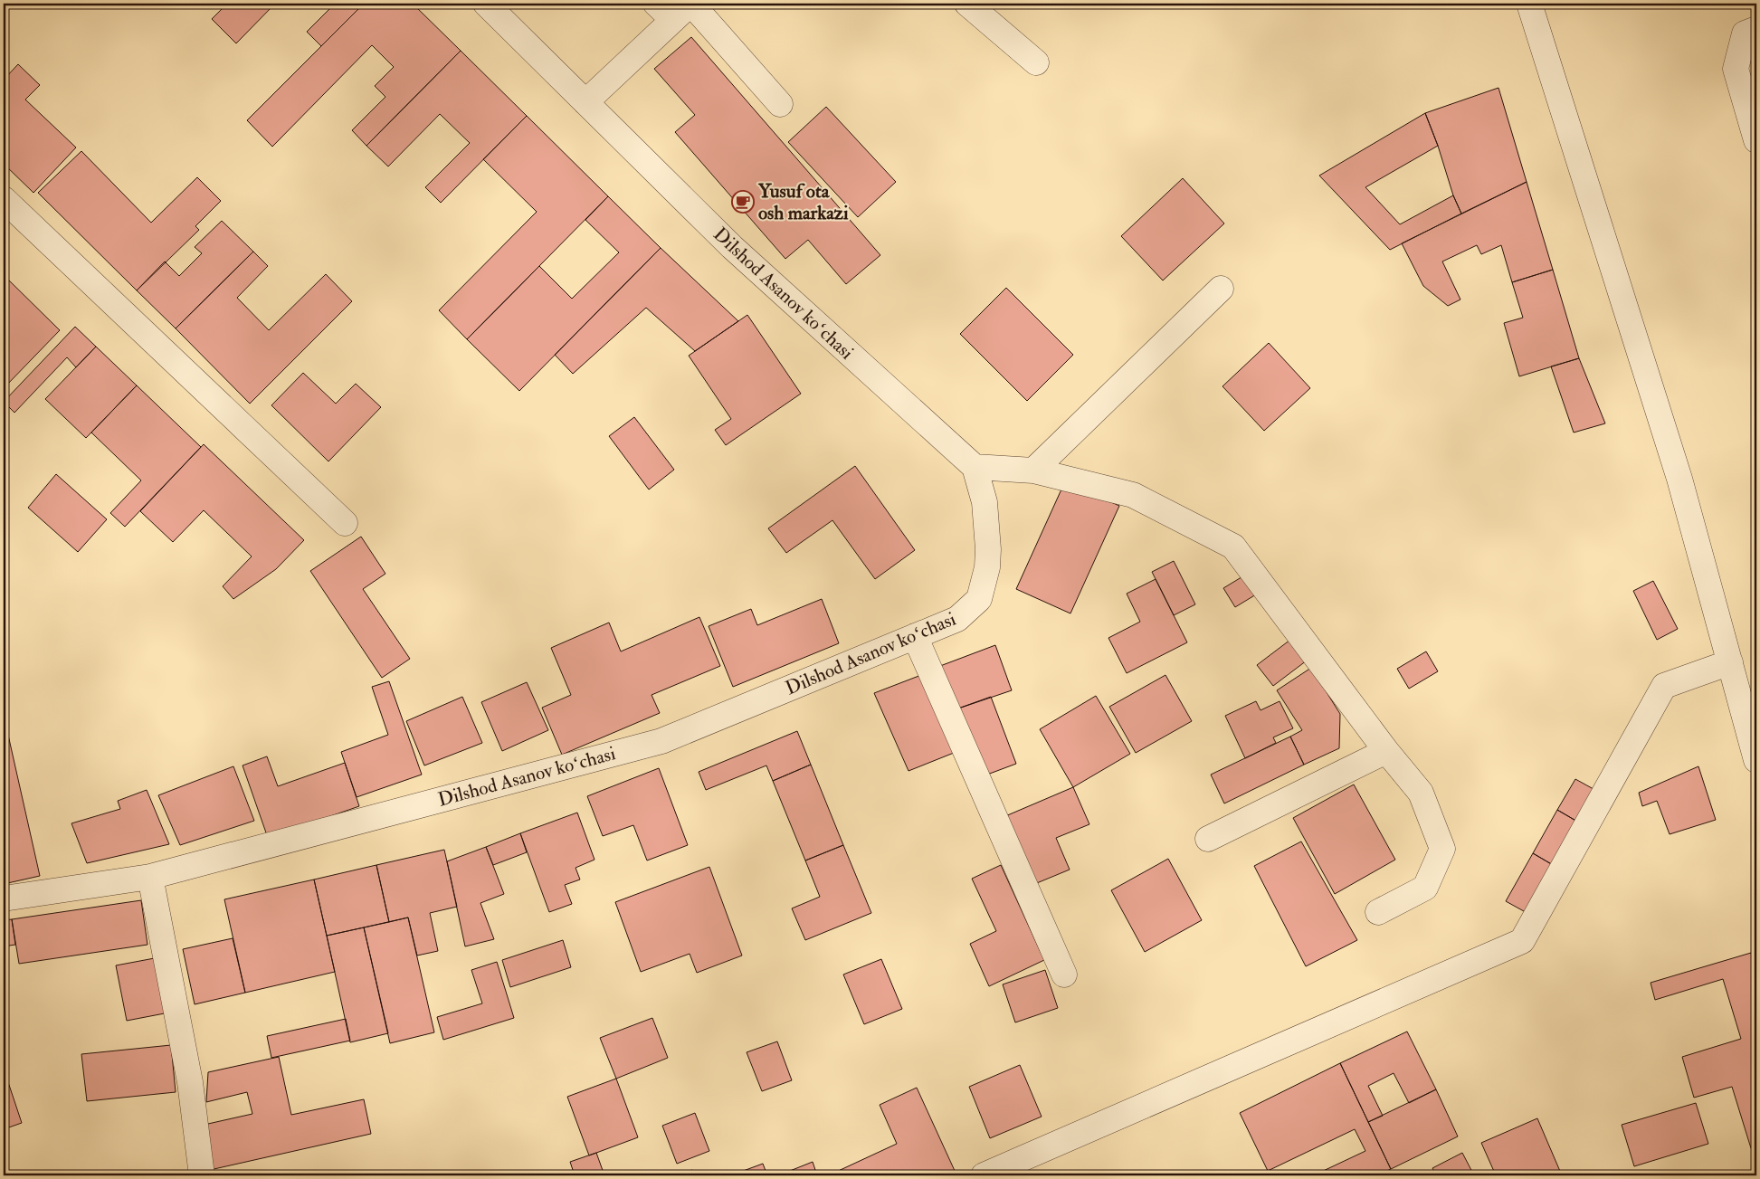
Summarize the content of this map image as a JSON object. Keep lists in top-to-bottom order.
{
  "streets": {
    "street": ["Dilshod Asanov koʻchasi"]
  },
  "places": {
    "cafe": ["Yusuf ota osh markazi"]
  }
}
